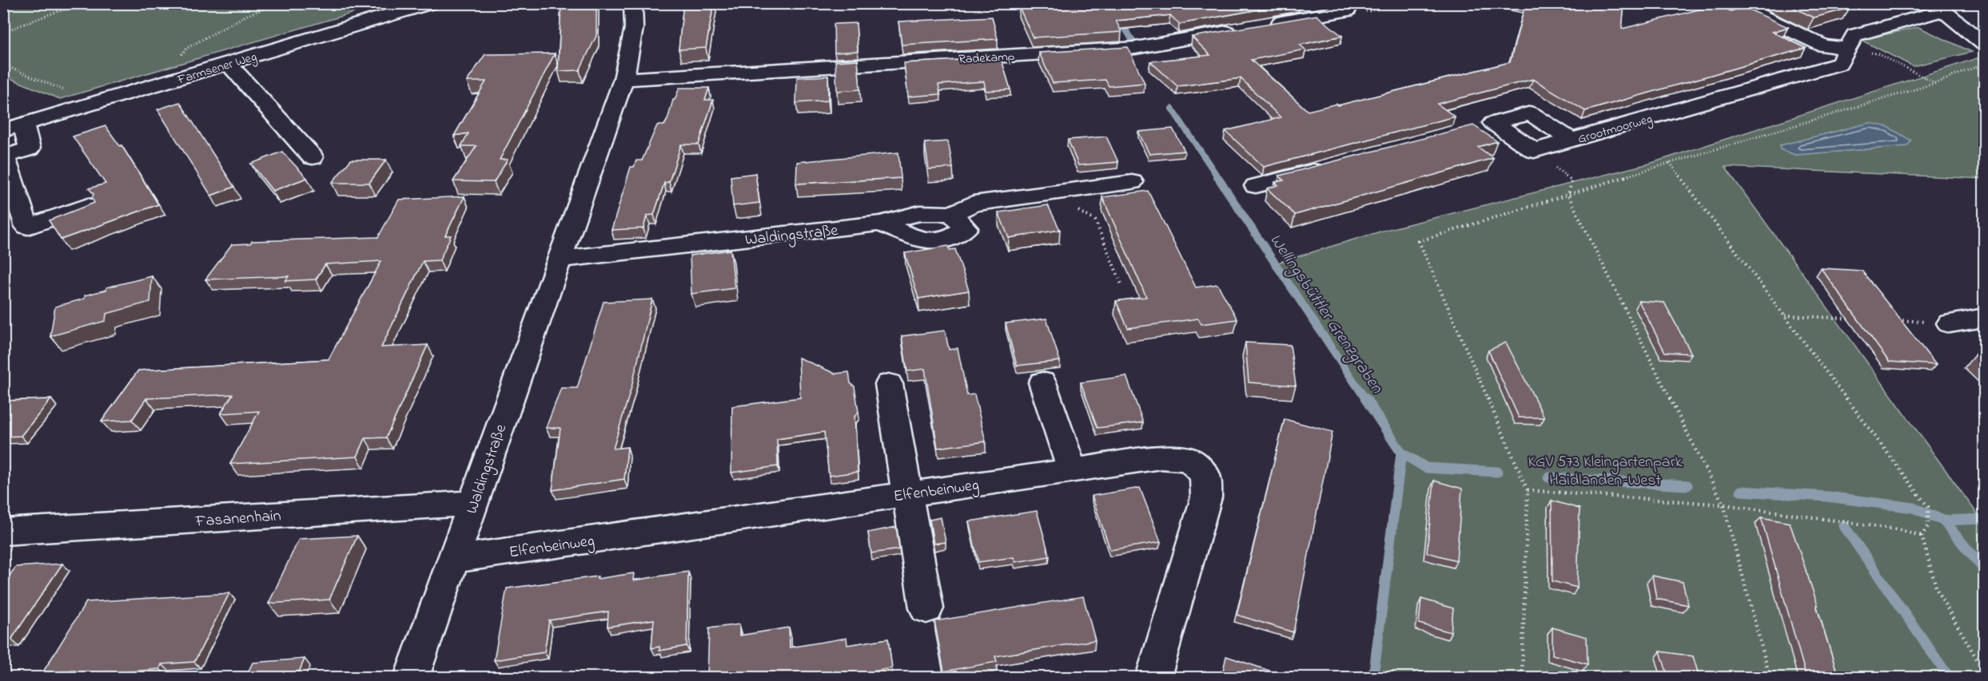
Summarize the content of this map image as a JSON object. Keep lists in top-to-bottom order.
{
  "streets": {
    "street": [
      "Radekamp",
      "Farmsener Weg",
      "Grootmoorweg",
      "Waldingstraße",
      "Elfenbeinweg",
      "Fasanenhain"
    ]
  },
  "crossings": [
    ["Radekamp", "Waldingstraße"],
    ["Waldingstraße", "Elfenbeinweg"],
    ["Waldingstraße", "Fasanenhain"]
  ],
  "water": ["Wellingsbüttler Grenzgraben"],
  "parks": ["KGV 573 Kleingartenpark Haidlanden-West"]
}
